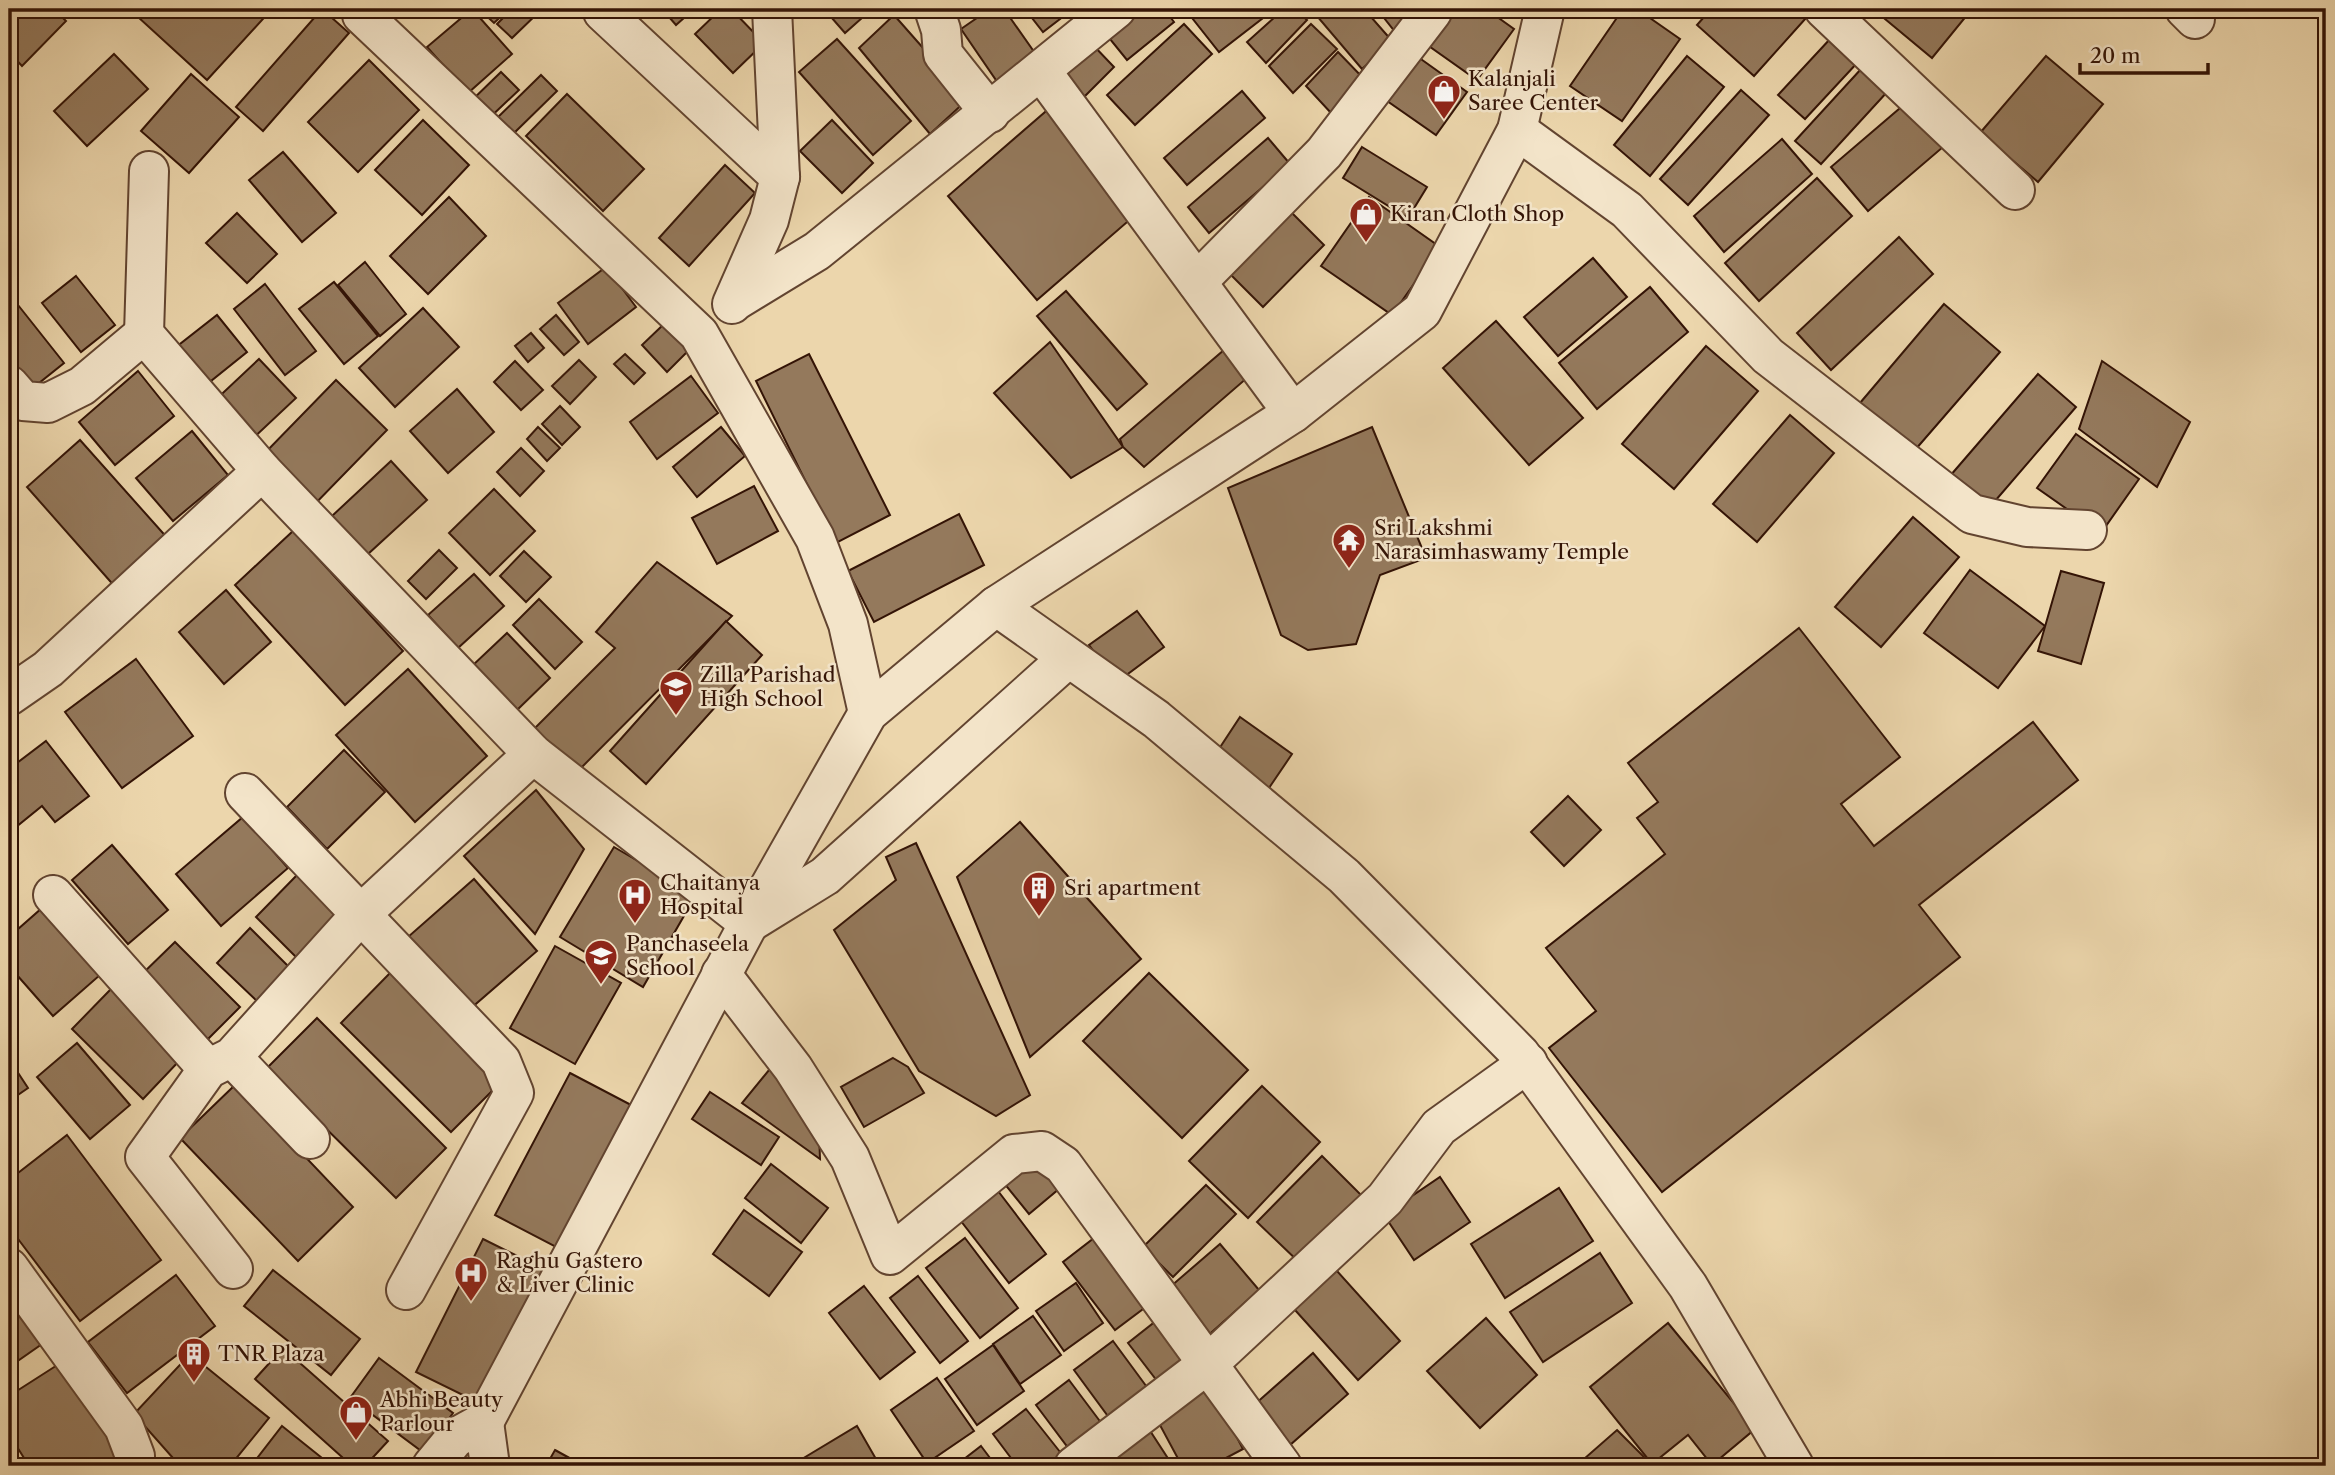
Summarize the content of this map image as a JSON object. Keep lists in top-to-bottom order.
{
  "places": {
    "shop": ["Kalanjali Saree Center", "Kiran Cloth Shop", "Abhi Beauty Parlour"],
    "temple": ["Sri Lakshmi Narasimhaswamy Temple"],
    "school or university": ["Zilla Parishad High School", "Panchaseela School"],
    "building": ["Sri apartment", "TNR Plaza"],
    "hospital": ["Chaitanya Hospital", "Raghu Gastero & Liver Clinic"]
  },
  "scale_bar": "20 m"
}
